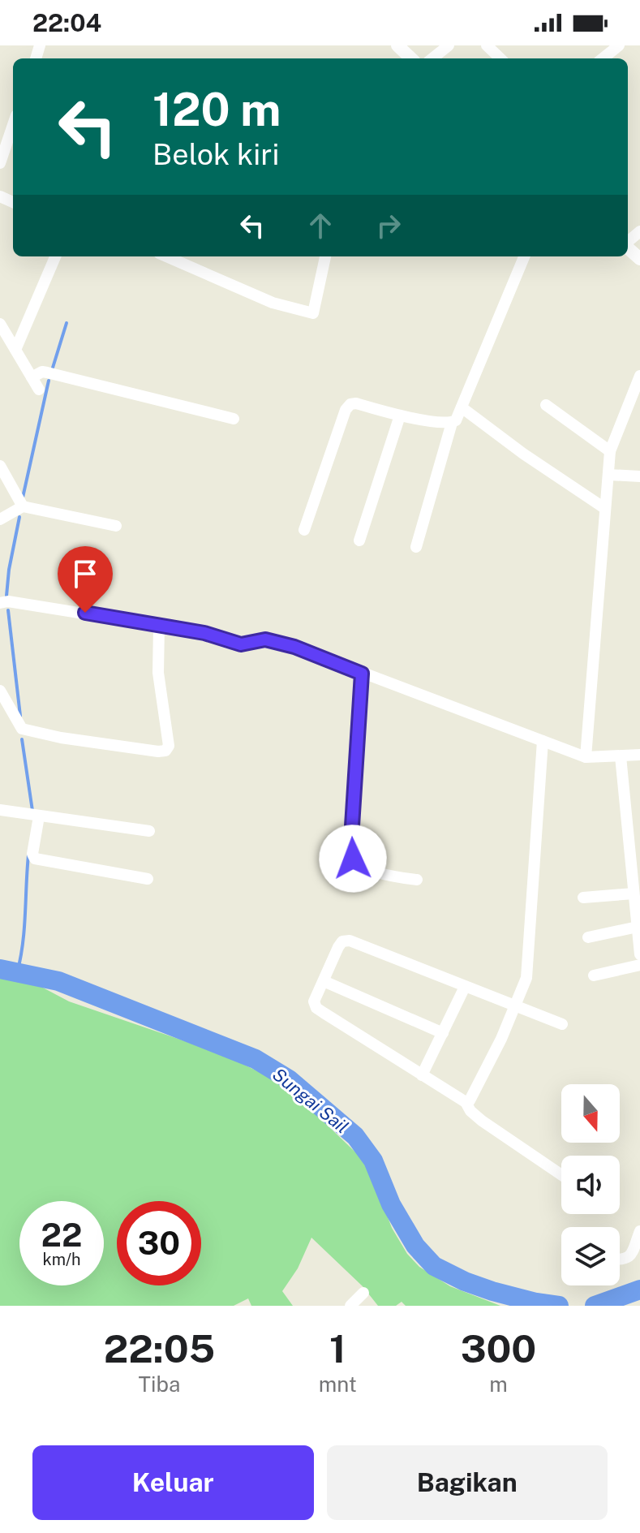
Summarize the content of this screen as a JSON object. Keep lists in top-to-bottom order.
{
  "water": ["Sungai Sail"],
  "north": "bottom",
  "page": {
    "status": "22:04",
    "turn": ["120 m", "Belok kiri"],
    "speed": "22 km/h",
    "limit": "30",
    "eta": [
      "22:05",
      "Tiba",
      "1",
      "mnt",
      "300",
      "m"
    ],
    "buttons": ["Keluar", "Bagikan"]
  }
}
